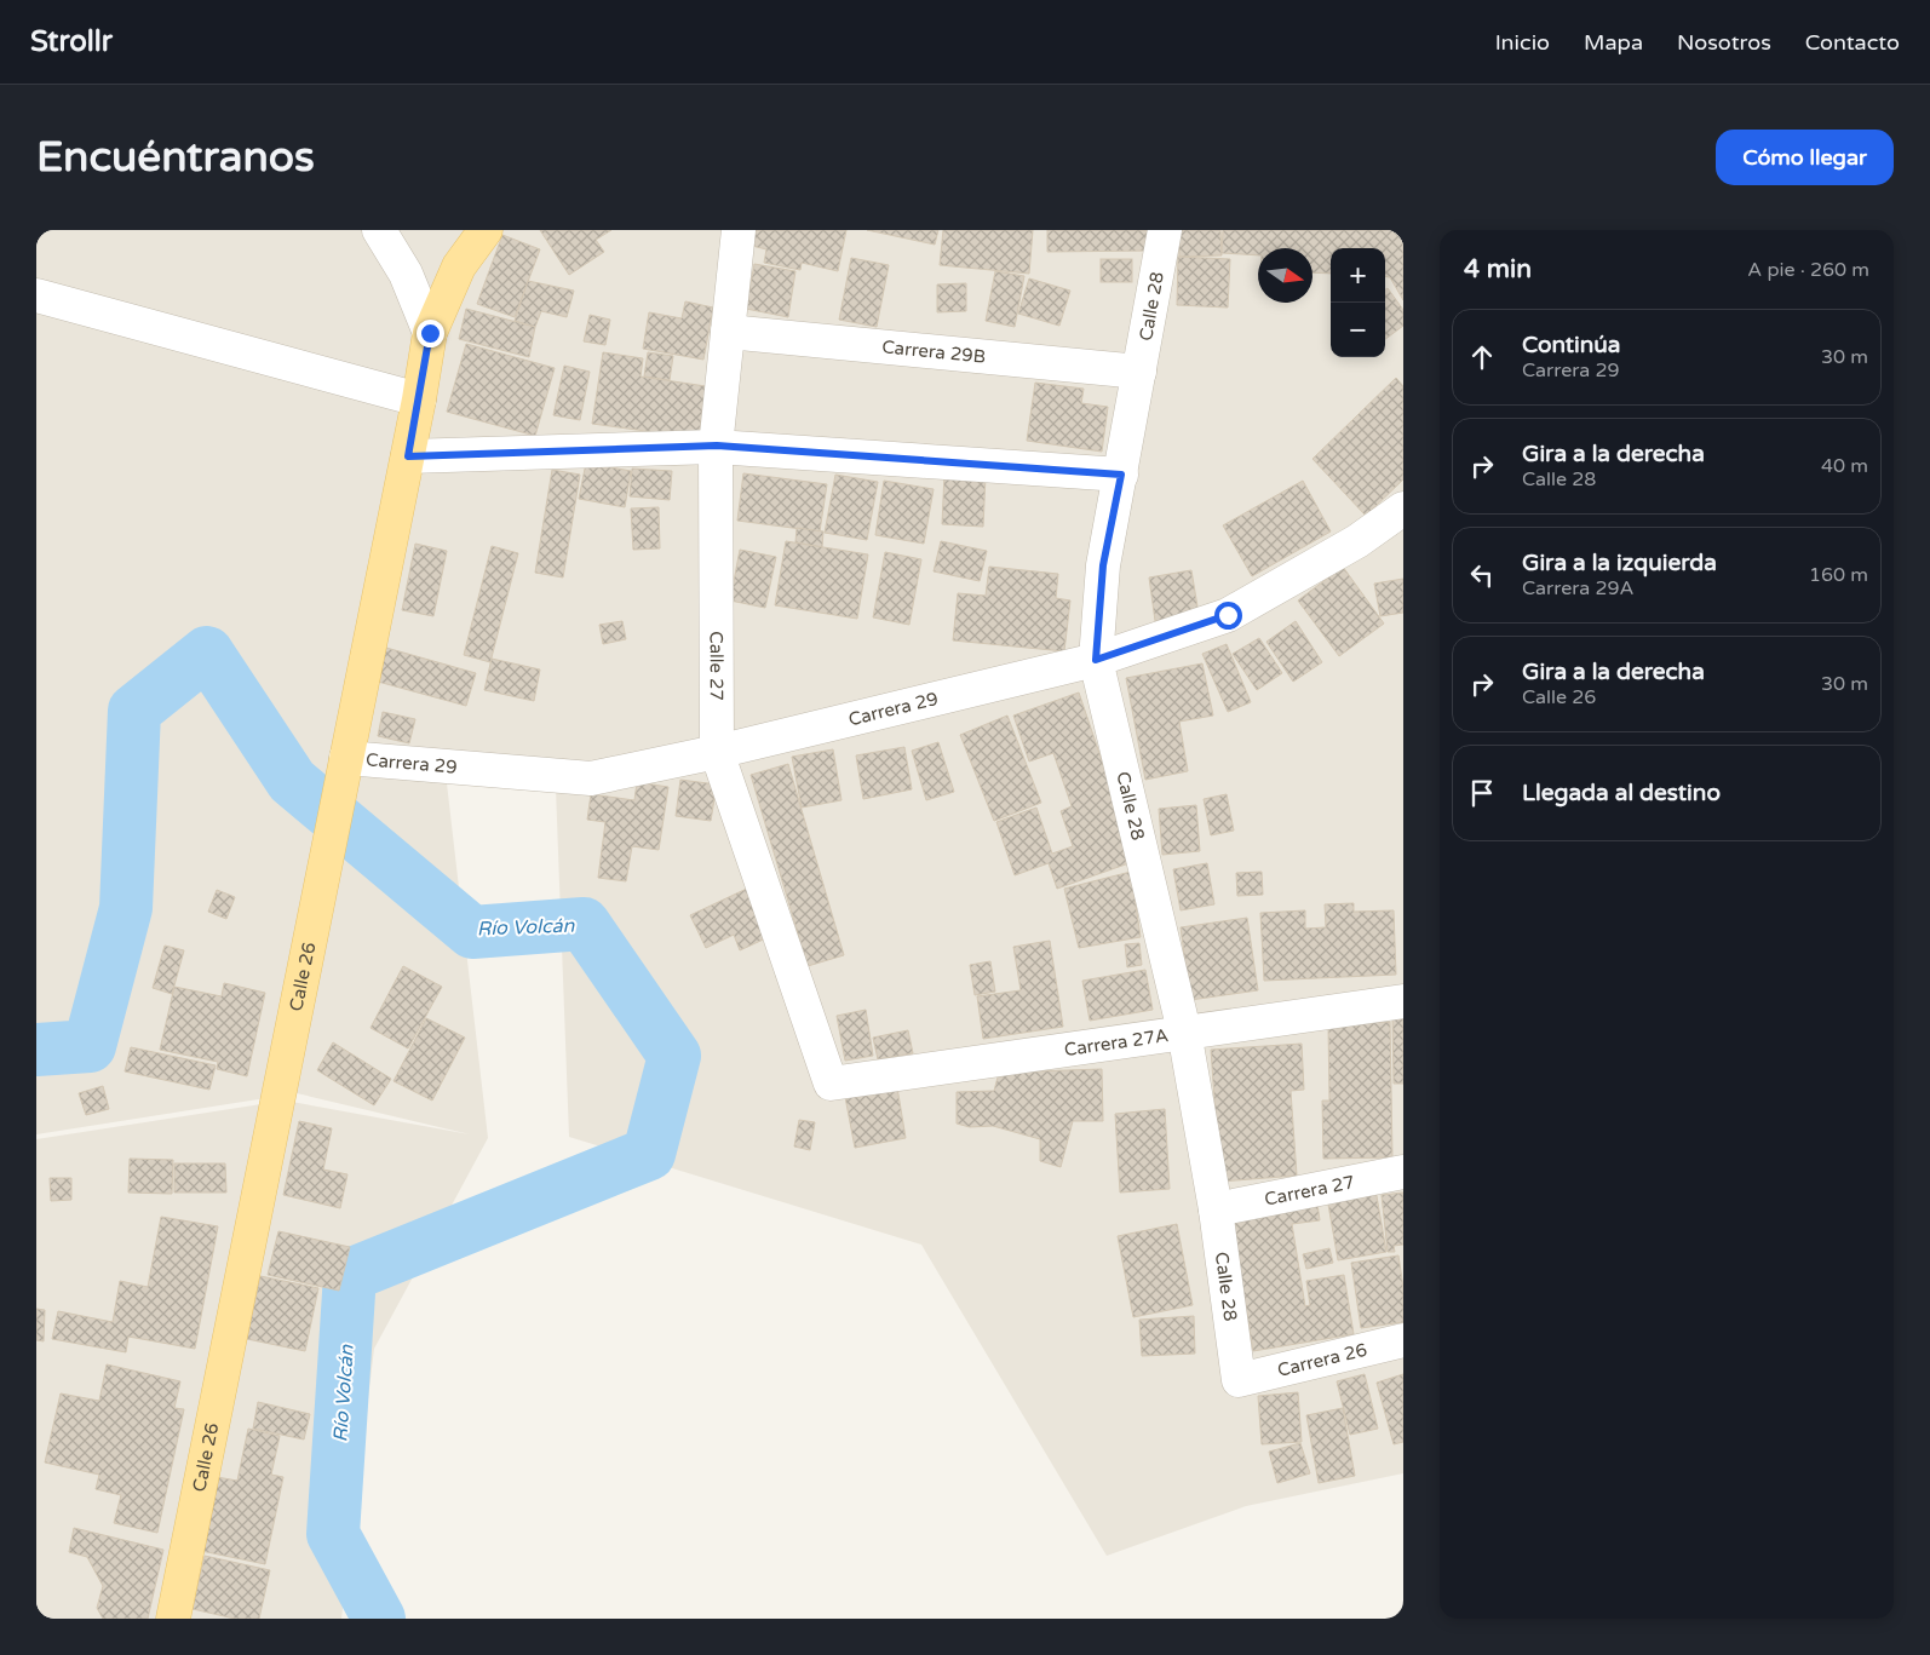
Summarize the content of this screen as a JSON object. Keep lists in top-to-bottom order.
{
  "streets": {
    "main road": ["Calle 26"],
    "street": [
      "Calle 28",
      "Carrera 29B",
      "Calle 27",
      "Carrera 29",
      "Carrera 27A",
      "Carrera 27",
      "Carrera 26"
    ]
  },
  "crossings": [
    ["Calle 28", "Carrera 29B"],
    ["Calle 28", "Carrera 29"],
    ["Calle 28", "Carrera 27A"],
    ["Calle 28", "Carrera 27"],
    ["Calle 28", "Carrera 26"],
    ["Carrera 29B", "Calle 27"],
    ["Calle 27", "Carrera 29"],
    ["Calle 27", "Carrera 27A"],
    ["Carrera 29", "Calle 26"]
  ],
  "water": ["Río Volcán"],
  "north": "right",
  "page": {
    "header": "Strollr",
    "nav": [
      "Inicio",
      "Mapa",
      "Nosotros",
      "Contacto"
    ],
    "buttons": "Cómo llegar",
    "title": "Encuéntranos",
    "heading": ["4 min", "A pie · 260 m"],
    "map_buttons": ["+", "−"],
    "list": [
      ["Continúa", "Carrera 29", "30 m"],
      ["Gira a la derecha", "Calle 28", "40 m"],
      ["Gira a la izquierda", "Carrera 29A", "160 m"],
      ["Gira a la derecha", "Calle 26", "30 m"],
      "Llegada al destino"
    ]
  }
}
